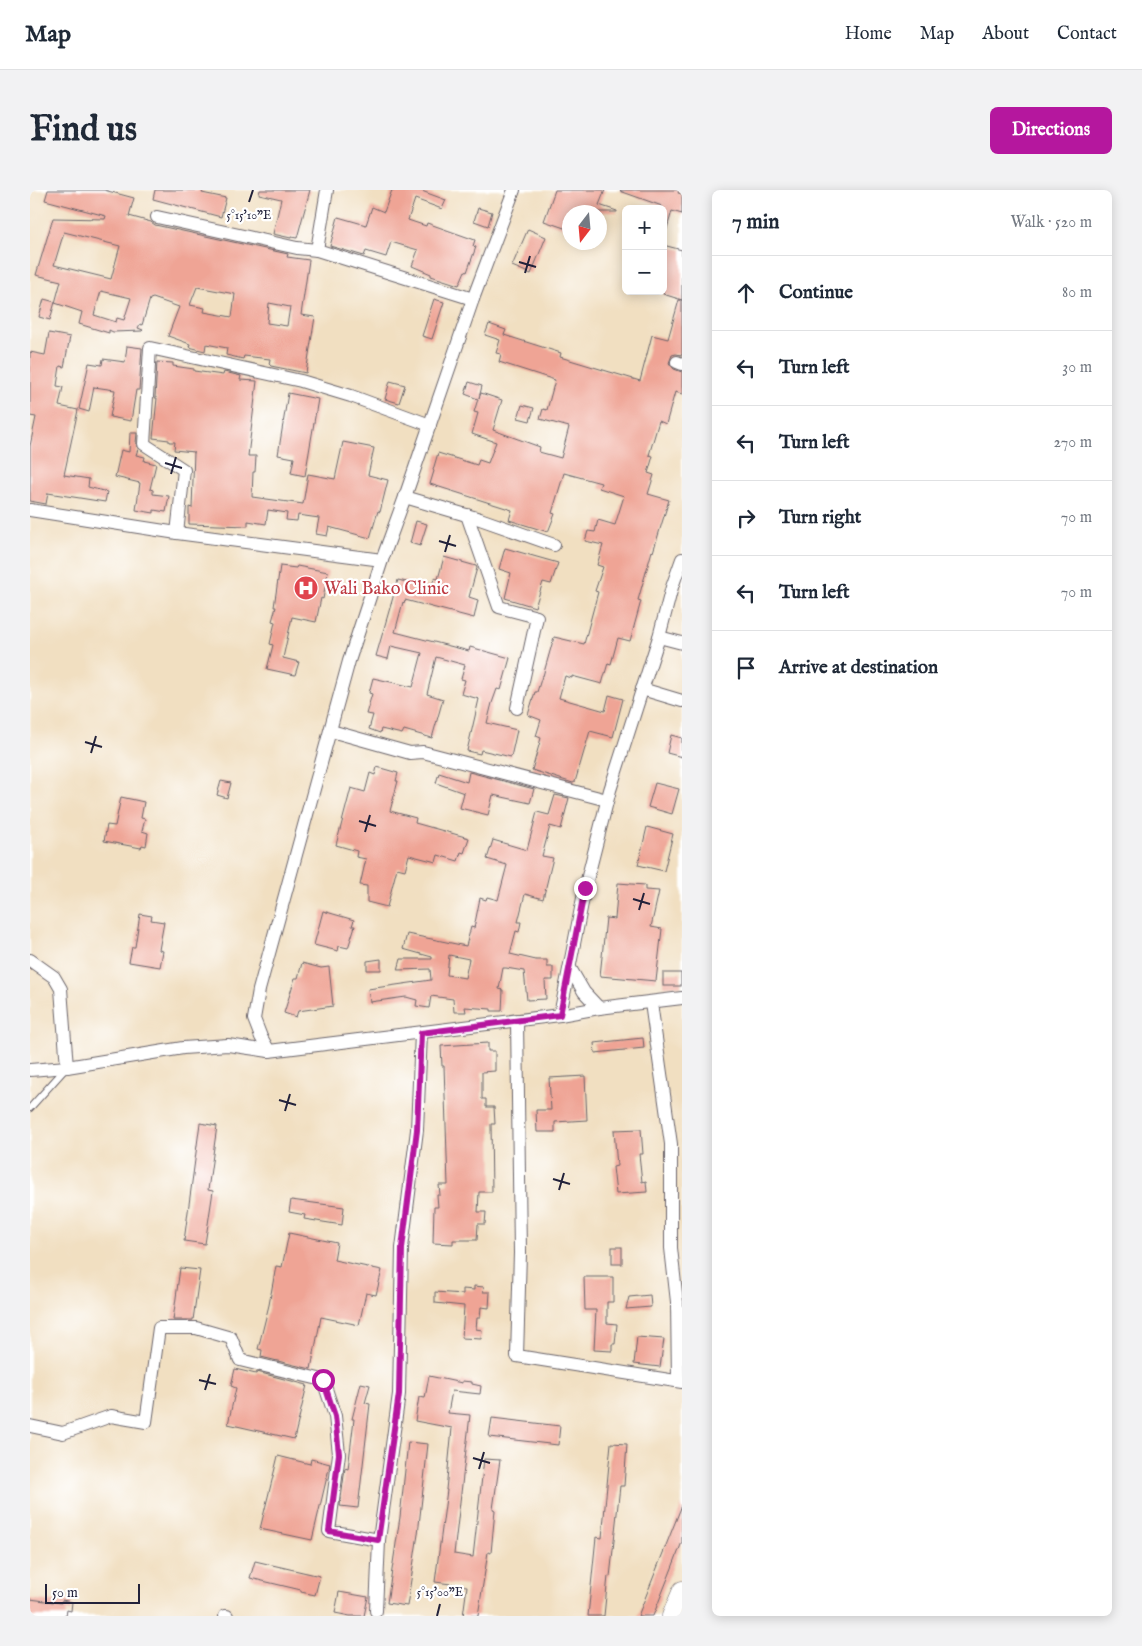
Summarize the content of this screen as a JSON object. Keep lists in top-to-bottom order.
{
  "places": {
    "hospital": ["Wali Bako Clinic"]
  },
  "scale_bar": "50 m",
  "north": "bottom",
  "page": {
    "header": "Map",
    "nav": [
      "Home",
      "Map",
      "About",
      "Contact"
    ],
    "buttons": "Directions",
    "title": "Find us",
    "heading": ["7 min", "Walk · 520 m"],
    "map_buttons": ["+", "−"],
    "list": [
      ["Continue", "80 m"],
      ["Turn left", "30 m"],
      ["Turn left", "270 m"],
      ["Turn right", "70 m"],
      ["Turn left", "70 m"],
      "Arrive at destination"
    ],
    "scale": "50 m"
  },
  "coordinates": ["5°15'10\"E", "5°15'00\"E"]
}
